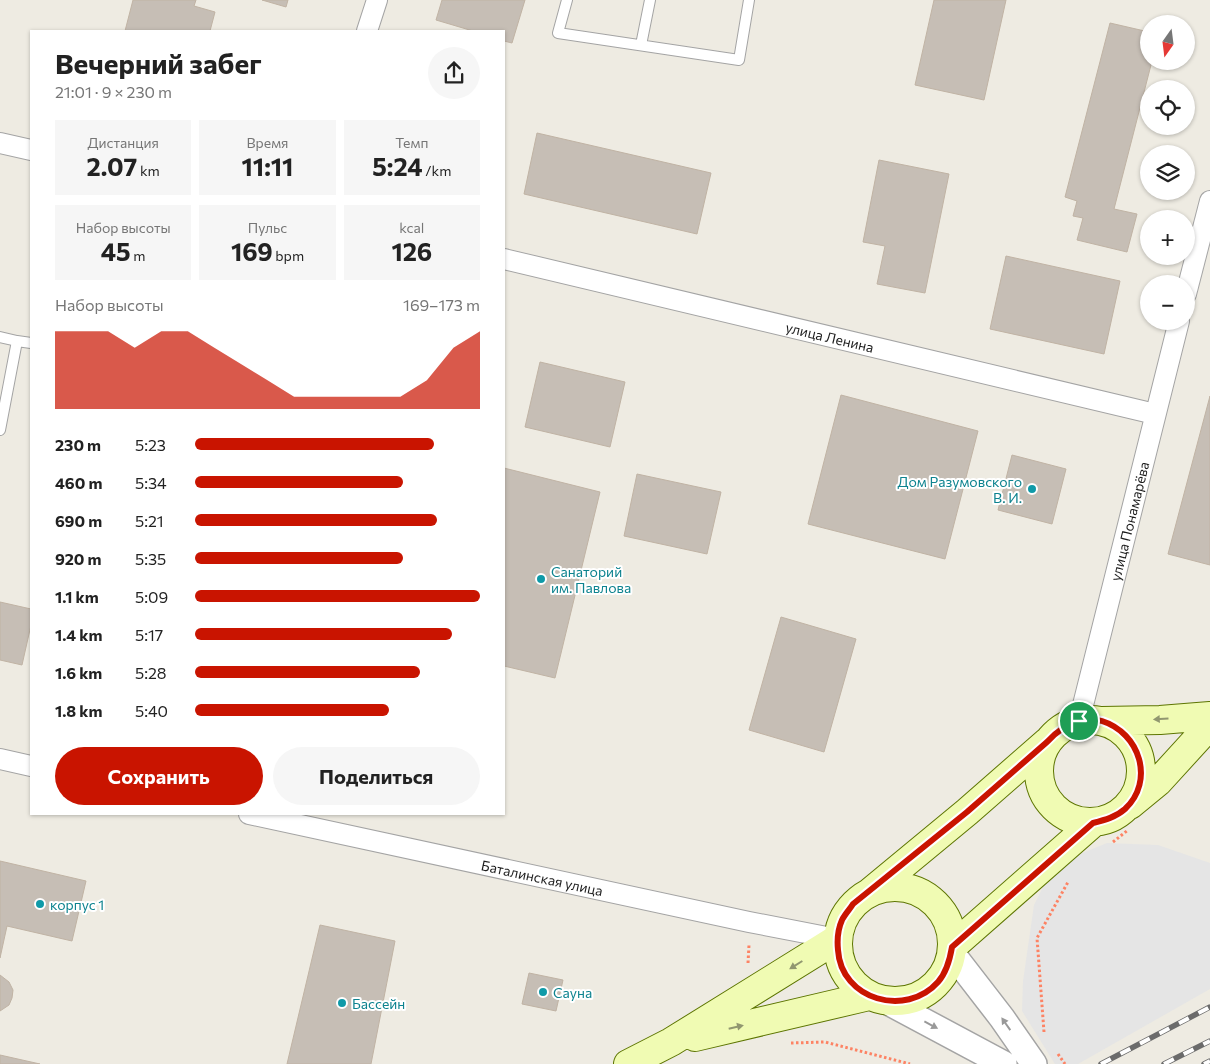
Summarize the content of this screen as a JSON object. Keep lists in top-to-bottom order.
{
  "streets": {
    "street": ["улица Ленина", "улица Понамарёва", "Баталинская улица"]
  },
  "crossings": [
    ["улица Ленина", "улица Понамарёва"]
  ],
  "places": [
    "Дом Разумовского В. И.",
    "Санаторий им. Павлова",
    "корпус 1",
    "Сауна",
    "Бассейн"
  ],
  "north": "bottom",
  "page": {
    "map_buttons": ["+", "−"],
    "heading": ["Вечерний забег", "21:01 · 9 × 230 m"],
    "stats": [
      ["Дистанция", "2.07 km"],
      ["Время", "11:11"],
      ["Темп", "5:24 /km"],
      ["Набор высоты", "45 m"],
      ["Пульс", "169 bpm"],
      ["kcal", "126"]
    ],
    "chart": ["Набор высоты", "169–173 m"],
    "list": [
      {
        "name": "230 m",
        "note": "5:23"
      },
      {
        "name": "460 m",
        "note": "5:34"
      },
      {
        "name": "690 m",
        "note": "5:21"
      },
      {
        "name": "920 m",
        "note": "5:35"
      },
      {
        "name": "1.1 km",
        "note": "5:09"
      },
      {
        "name": "1.4 km",
        "note": "5:17"
      },
      {
        "name": "1.6 km",
        "note": "5:28"
      },
      {
        "name": "1.8 km",
        "note": "5:40"
      }
    ],
    "buttons": ["Сохранить", "Поделиться"]
  }
}
